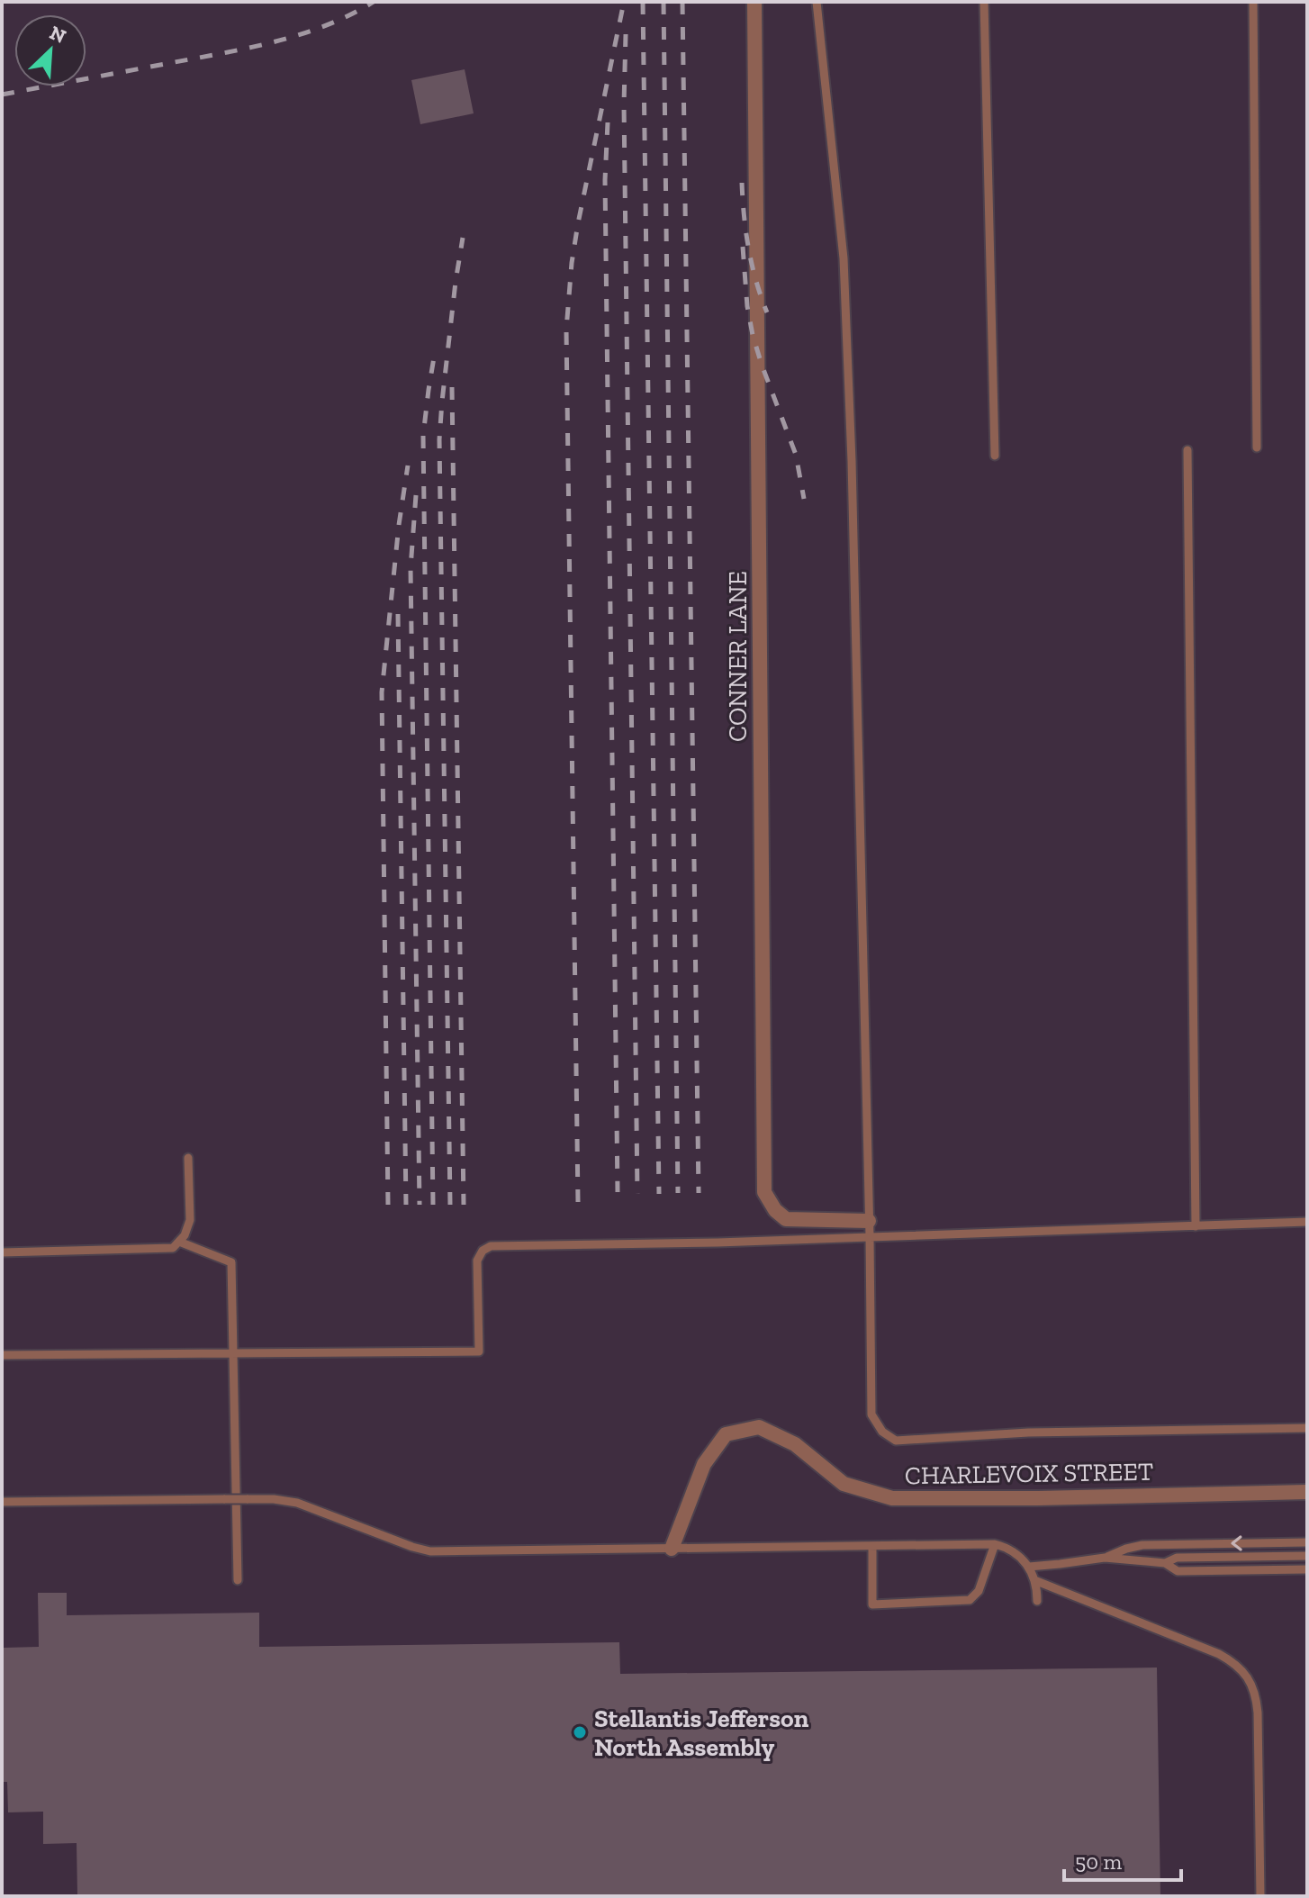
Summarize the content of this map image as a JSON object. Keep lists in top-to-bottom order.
{
  "streets": {
    "street": ["CONNER LANE", "CHARLEVOIX STREET"]
  },
  "places": ["Stellantis Jefferson North Assembly"],
  "scale_bar": "50 m",
  "north": "top right"
}
